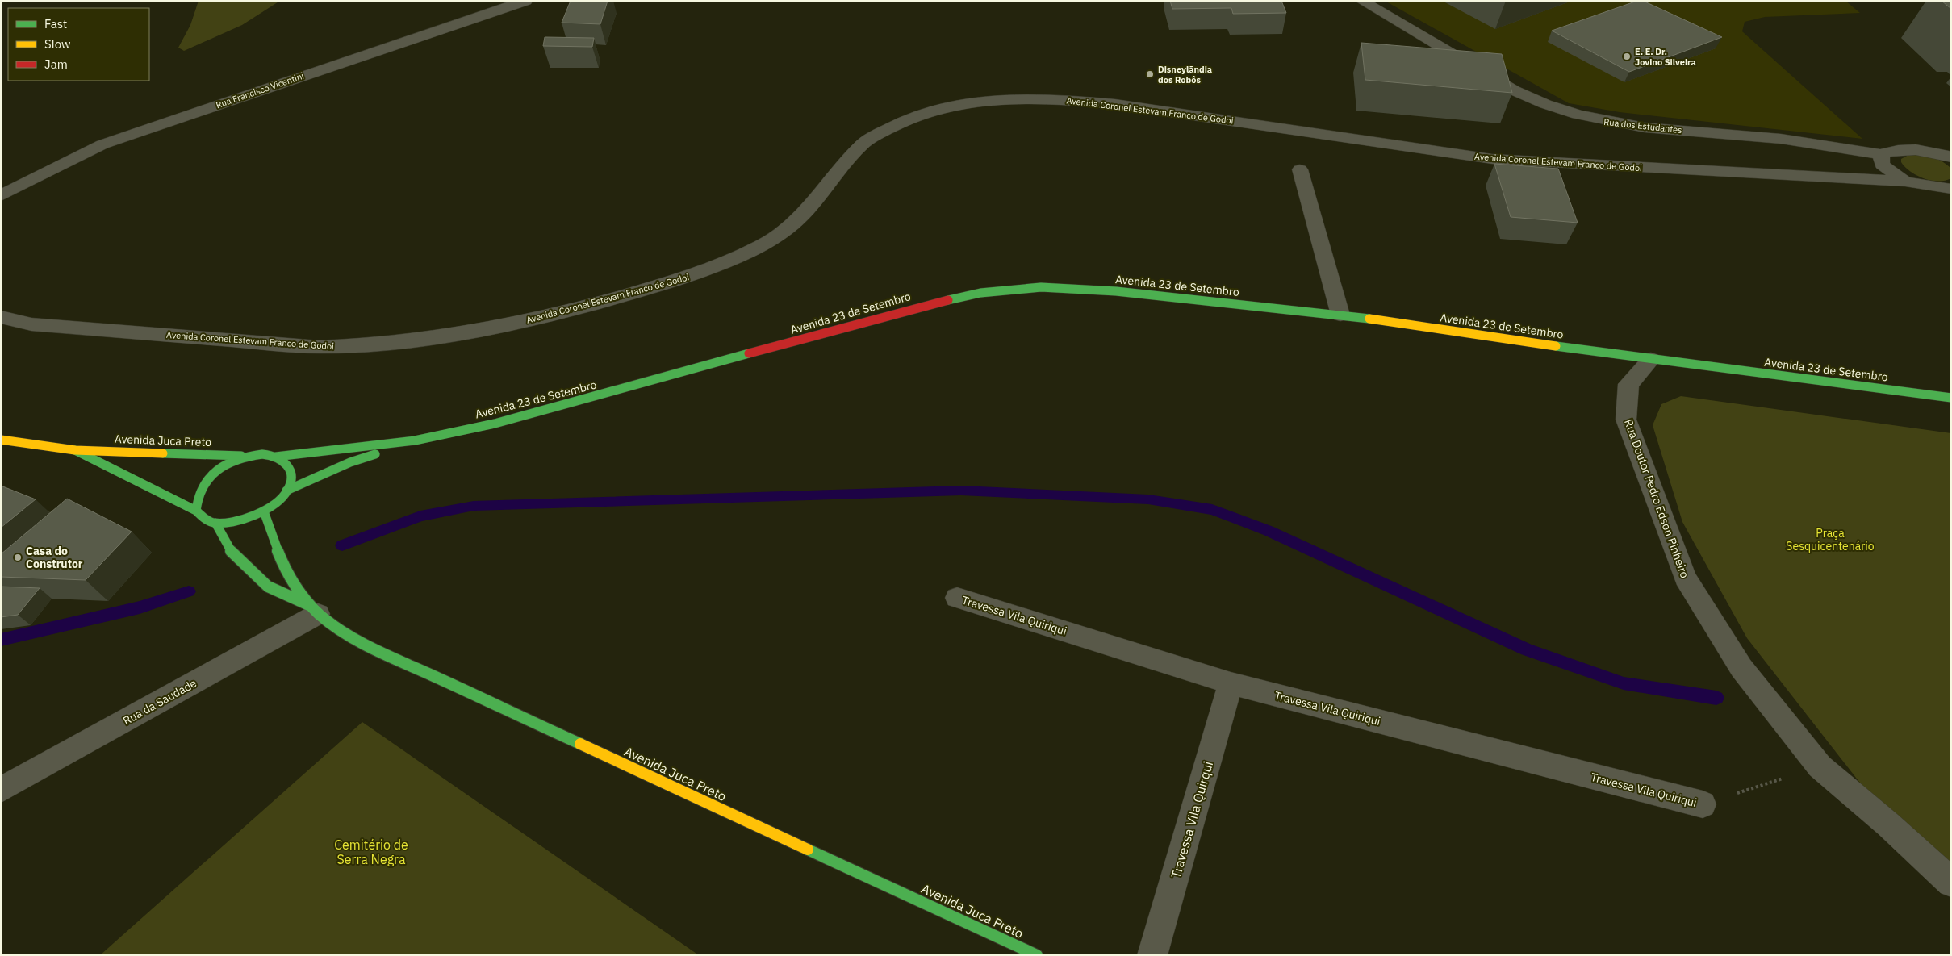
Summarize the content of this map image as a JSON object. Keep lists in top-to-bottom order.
{
  "streets": {
    "street": [
      "Rua Francisco Vicentini",
      "Avenida Coronel Estevam Franco de Godoi",
      "Rua dos Estudantes",
      "Avenida 23 de Setembro",
      "Avenida Juca Preto",
      "Rua Doutor Pedro Edson Pinheiro",
      "Travessa Vila Quiriqui",
      "Rua da Saudade",
      "Travessa Vila Quirqui"
    ]
  },
  "crossings": [
    ["Avenida 23 de Setembro", "Avenida Juca Preto"],
    ["Avenida 23 de Setembro", "Rua Doutor Pedro Edson Pinheiro"],
    ["Avenida Juca Preto", "Rua da Saudade"],
    ["Travessa Vila Quiriqui", "Travessa Vila Quirqui"]
  ],
  "parks": ["Praça Sesquicentenário", "Cemitério de Serra Negra"],
  "places": ["E. E. Dr. Jovino Silveira", "Disneylãndia dos Robôs", "Casa do Construtor"],
  "legend": ["Fast", "Slow", "Jam"]
}
